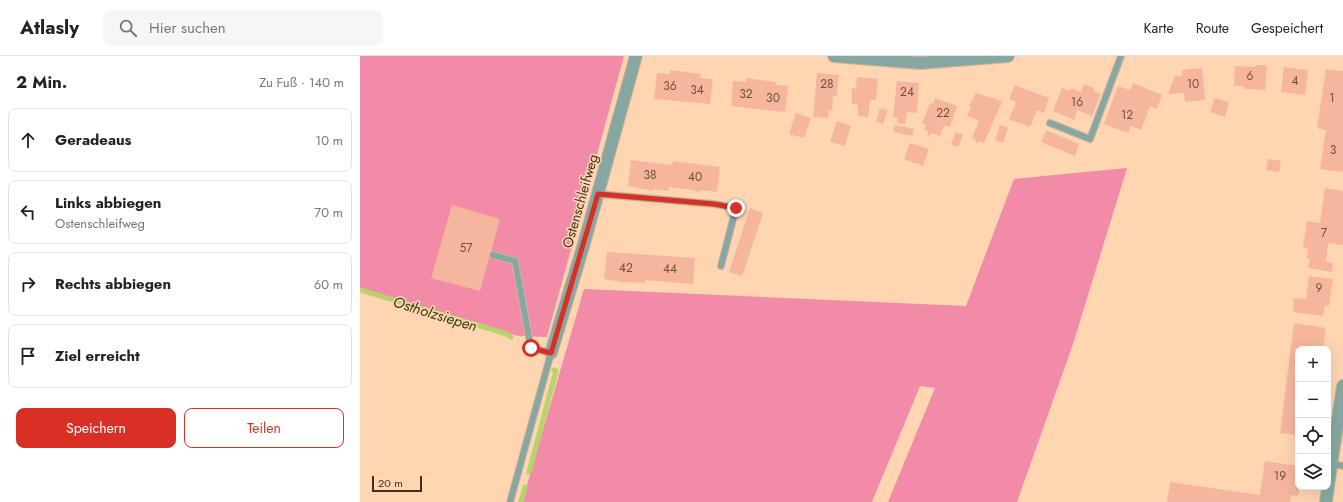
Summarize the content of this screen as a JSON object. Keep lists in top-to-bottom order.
{
  "streets": {
    "street": ["Ostenschleifweg"]
  },
  "water": ["Ostholzsiepen"],
  "house_numbers": [
    "6",
    "4",
    "28",
    "10",
    "36",
    "34",
    "24",
    "32",
    "30",
    "1",
    "16",
    "22",
    "12",
    "3",
    "38",
    "40",
    "7",
    "57",
    "42",
    "44",
    "9",
    "19"
  ],
  "scale_bar": "20 m",
  "page": {
    "header": "Atlasly",
    "search": "Hier suchen",
    "nav": ["Karte", "Route", "Gespeichert"],
    "heading": ["2 Min.", "Zu Fuß · 140 m"],
    "list": [
      ["Geradeaus", "10 m"],
      ["Links abbiegen", "Ostenschleifweg", "70 m"],
      ["Rechts abbiegen", "60 m"],
      "Ziel erreicht"
    ],
    "map_buttons": ["+", "−"],
    "buttons": ["Speichern", "Teilen"],
    "scale": "20 m"
  }
}
